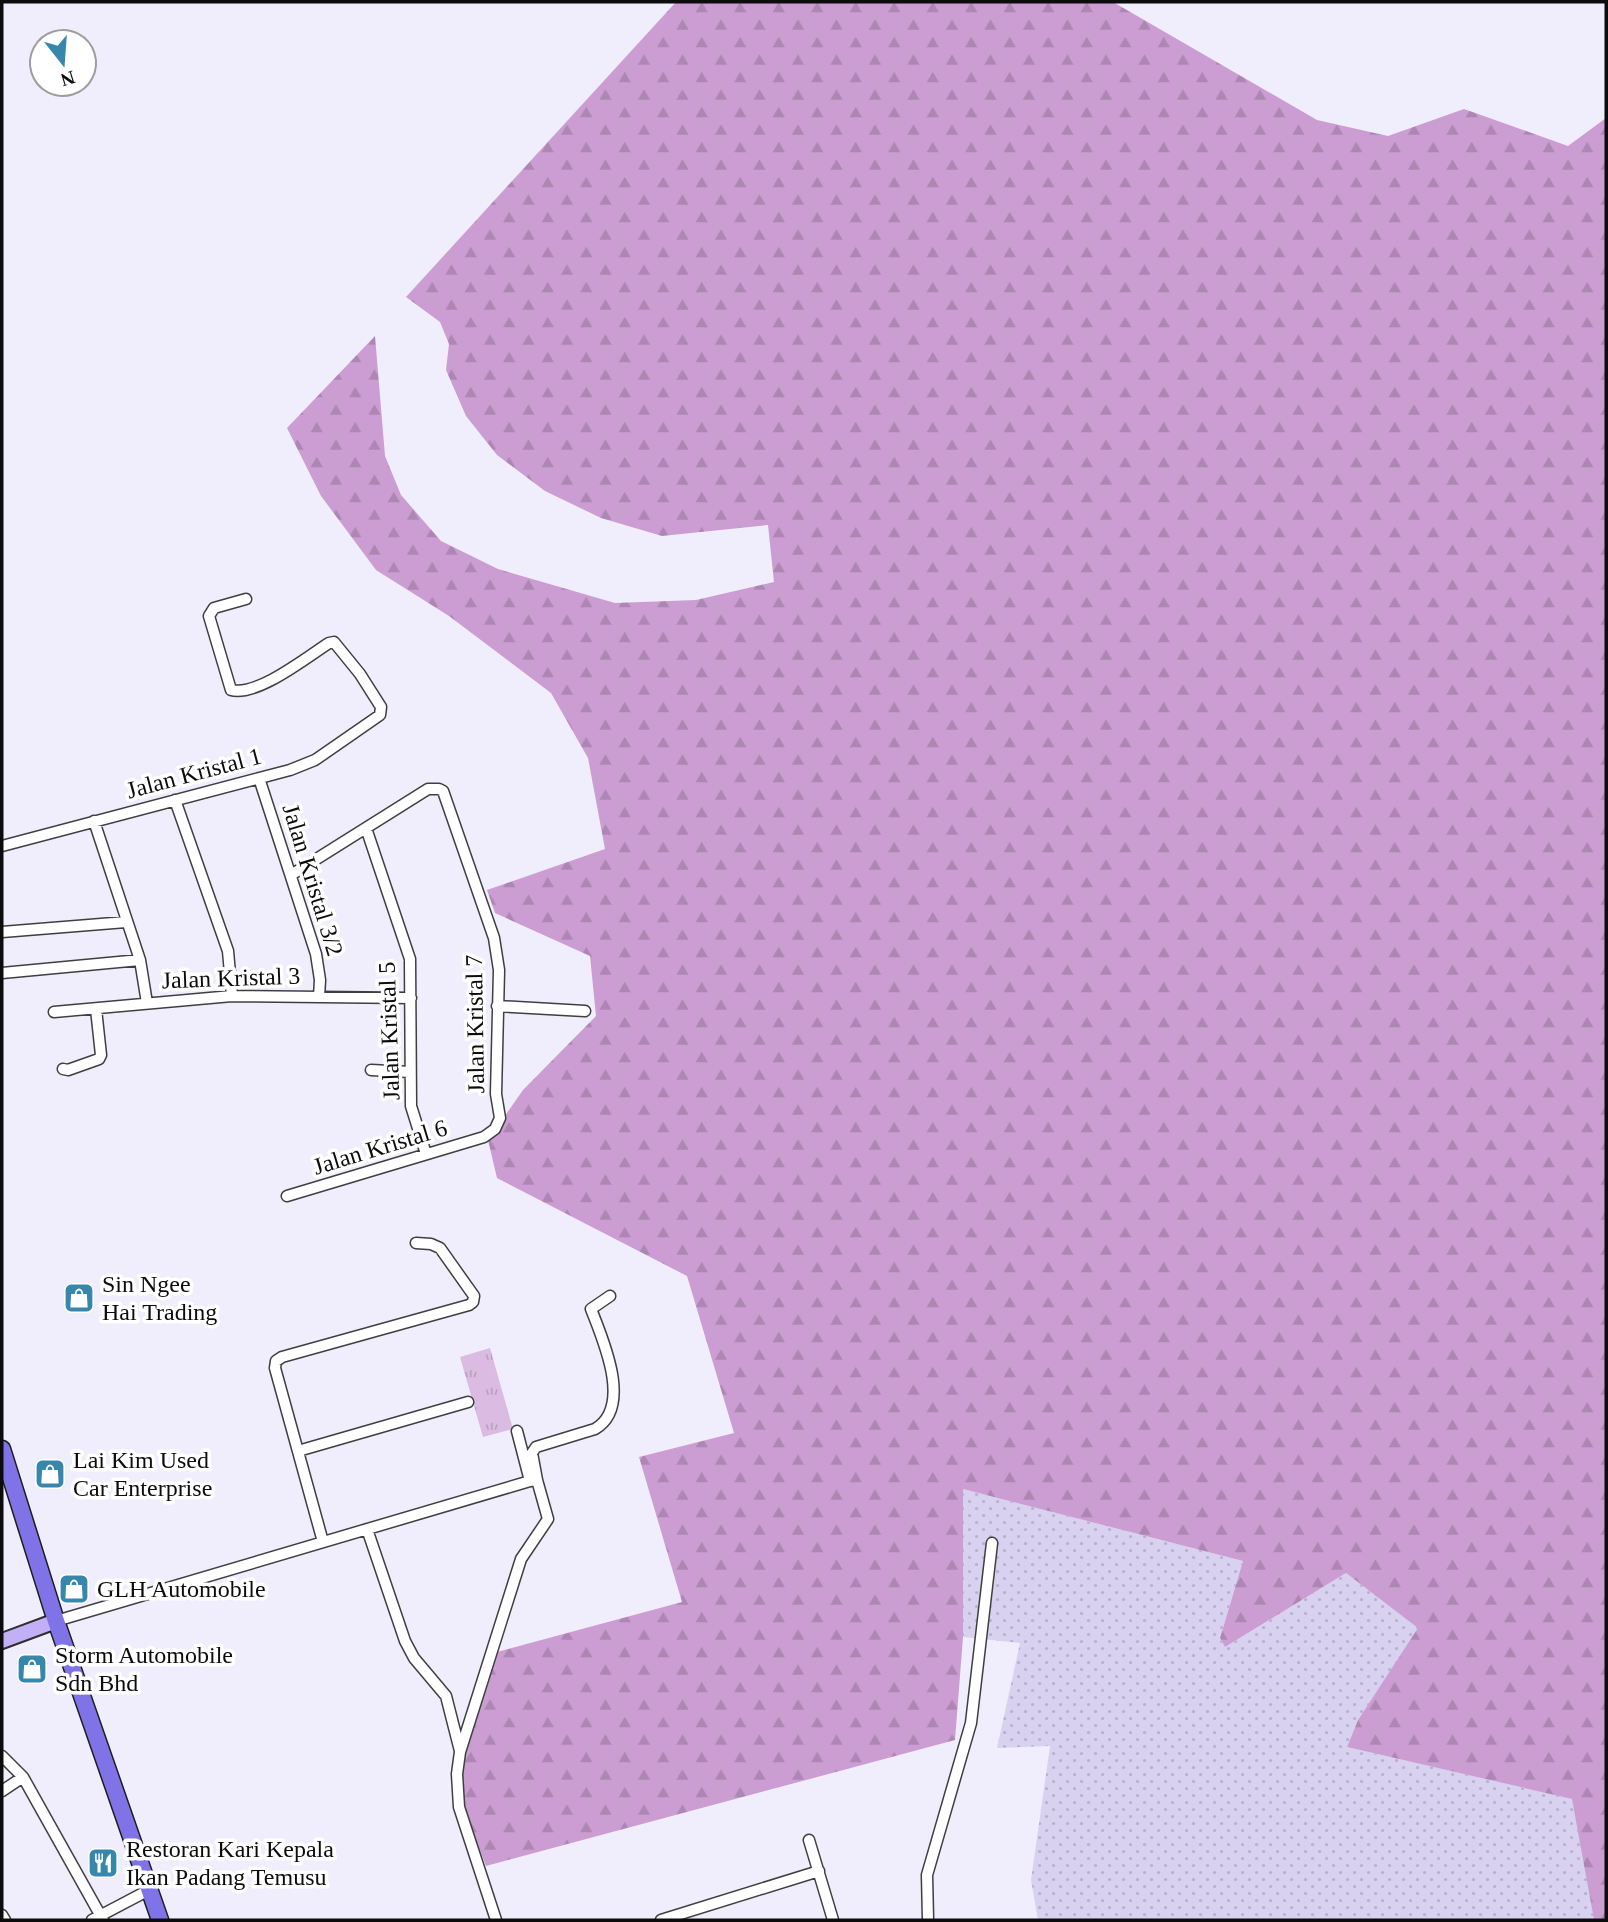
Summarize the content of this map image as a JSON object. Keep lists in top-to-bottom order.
{
  "streets": {
    "street": [
      "Jalan Kristal 1",
      "Jalan Kristal 3/2",
      "Jalan Kristal 3",
      "Jalan Kristal 7",
      "Jalan Kristal 5",
      "Jalan Kristal 6"
    ]
  },
  "crossings": [
    ["Jalan Kristal 1", "Jalan Kristal 3/2"],
    ["Jalan Kristal 3/2", "Jalan Kristal 3"],
    ["Jalan Kristal 3", "Jalan Kristal 5"],
    ["Jalan Kristal 7", "Jalan Kristal 5"],
    ["Jalan Kristal 7", "Jalan Kristal 6"],
    ["Jalan Kristal 5", "Jalan Kristal 6"]
  ],
  "places": {
    "shop": [
      "Sin Ngee Hai Trading",
      "Lai Kim Used Car Enterprise",
      "GLH Automobile",
      "Storm Automobile Sdn Bhd"
    ],
    "restaurant": ["Restoran Kari Kepala Ikan Padang Temusu"]
  },
  "north": "bottom"
}
